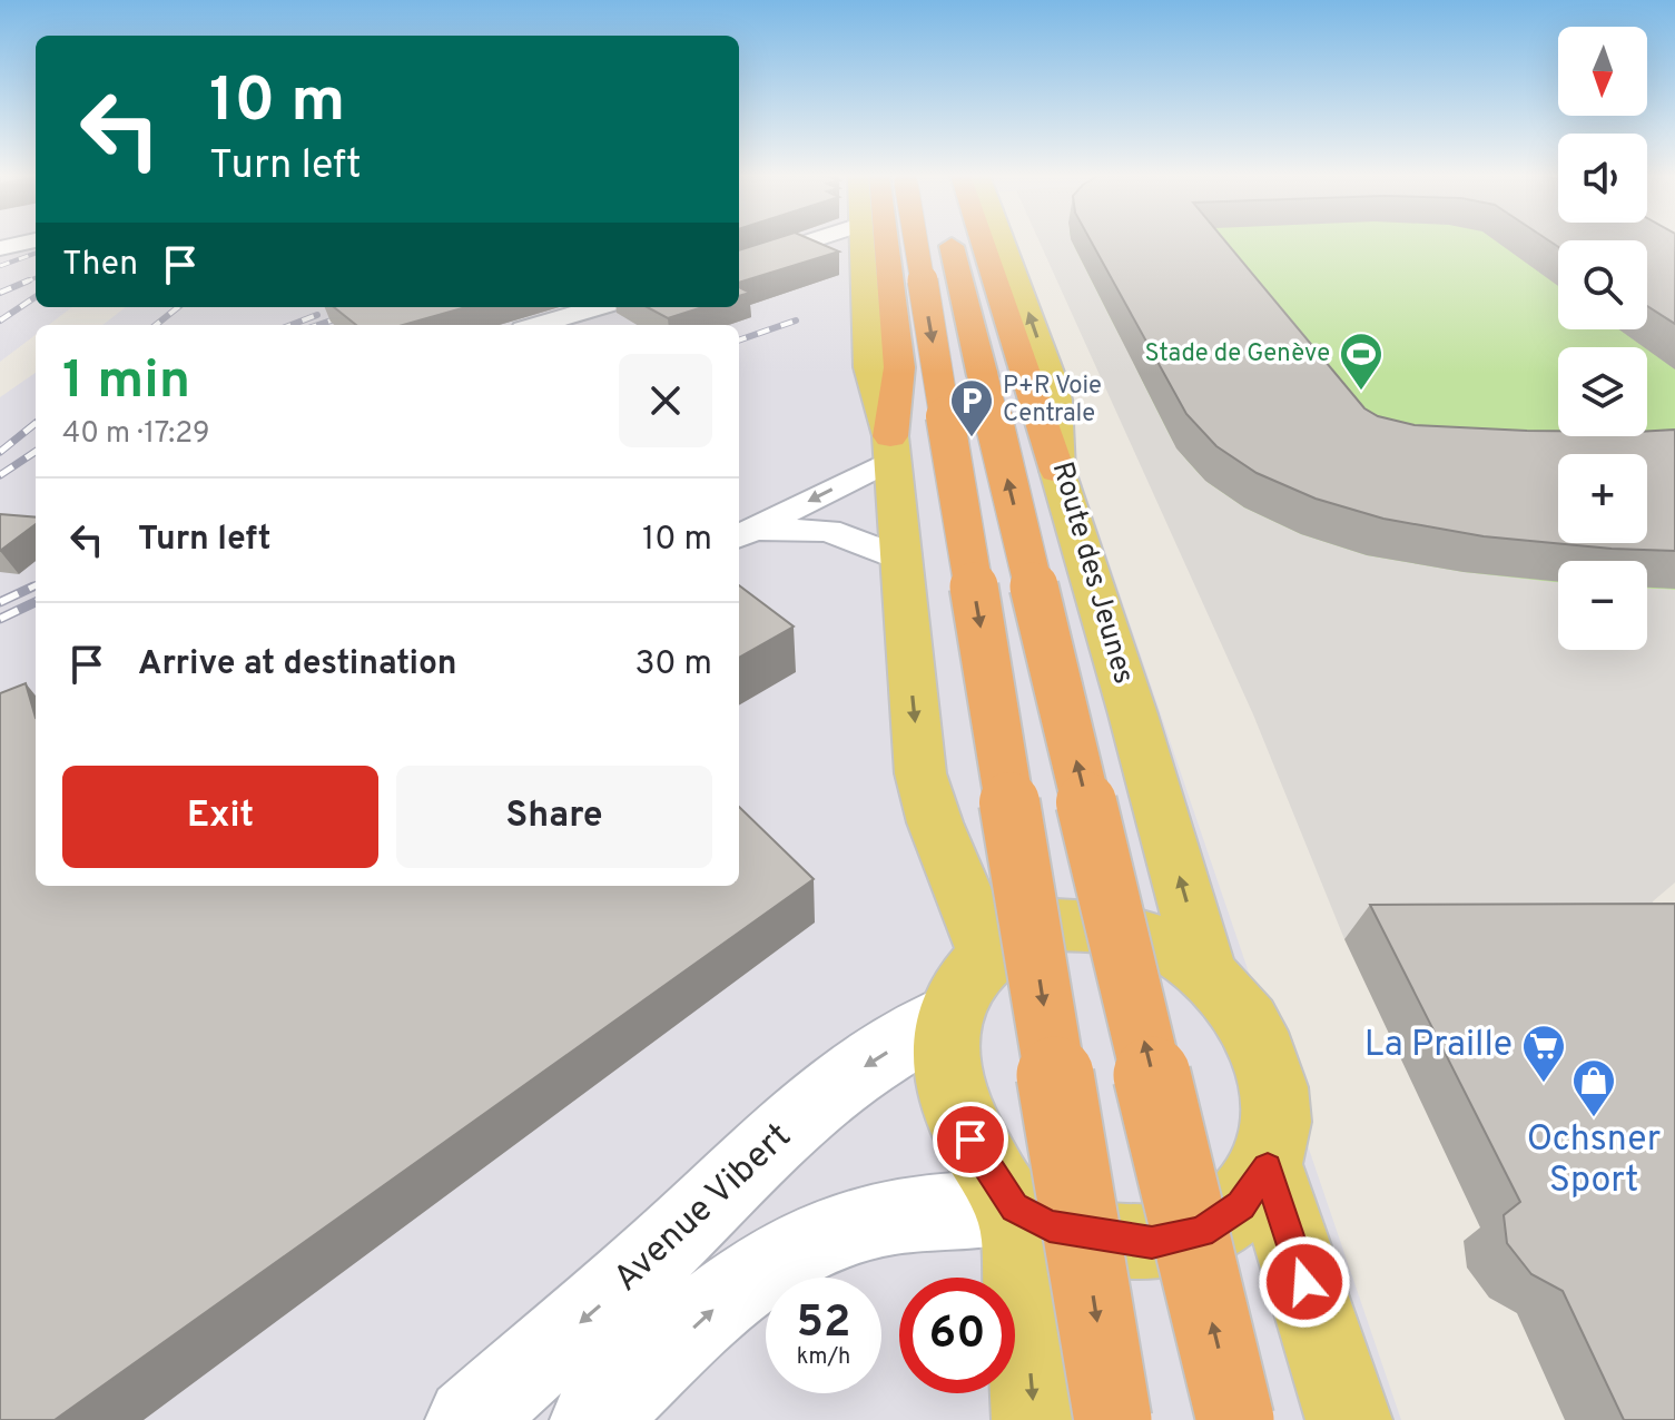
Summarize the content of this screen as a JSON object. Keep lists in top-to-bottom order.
{
  "streets": {
    "main road": ["Route des Jeunes", "Avenue Vibert"]
  },
  "places": {
    "sports": ["Stade de Genève"],
    "parking": ["P+R Voie Centrale"],
    "supermarket": ["La Praille"],
    "shop": ["Ochsner Sport"]
  },
  "north": "bottom",
  "page": {
    "map_buttons": ["+", "−"],
    "turn": ["10 m", "Turn left"],
    "then": "Then",
    "heading": ["1 min", "40 m · 17:29"],
    "list": [
      {
        "name": "Turn left",
        "value": "10 m"
      },
      {
        "name": "Arrive at destination",
        "value": "30 m"
      }
    ],
    "buttons": ["Exit", "Share"],
    "speed": "52 km/h",
    "limit": "60"
  }
}
